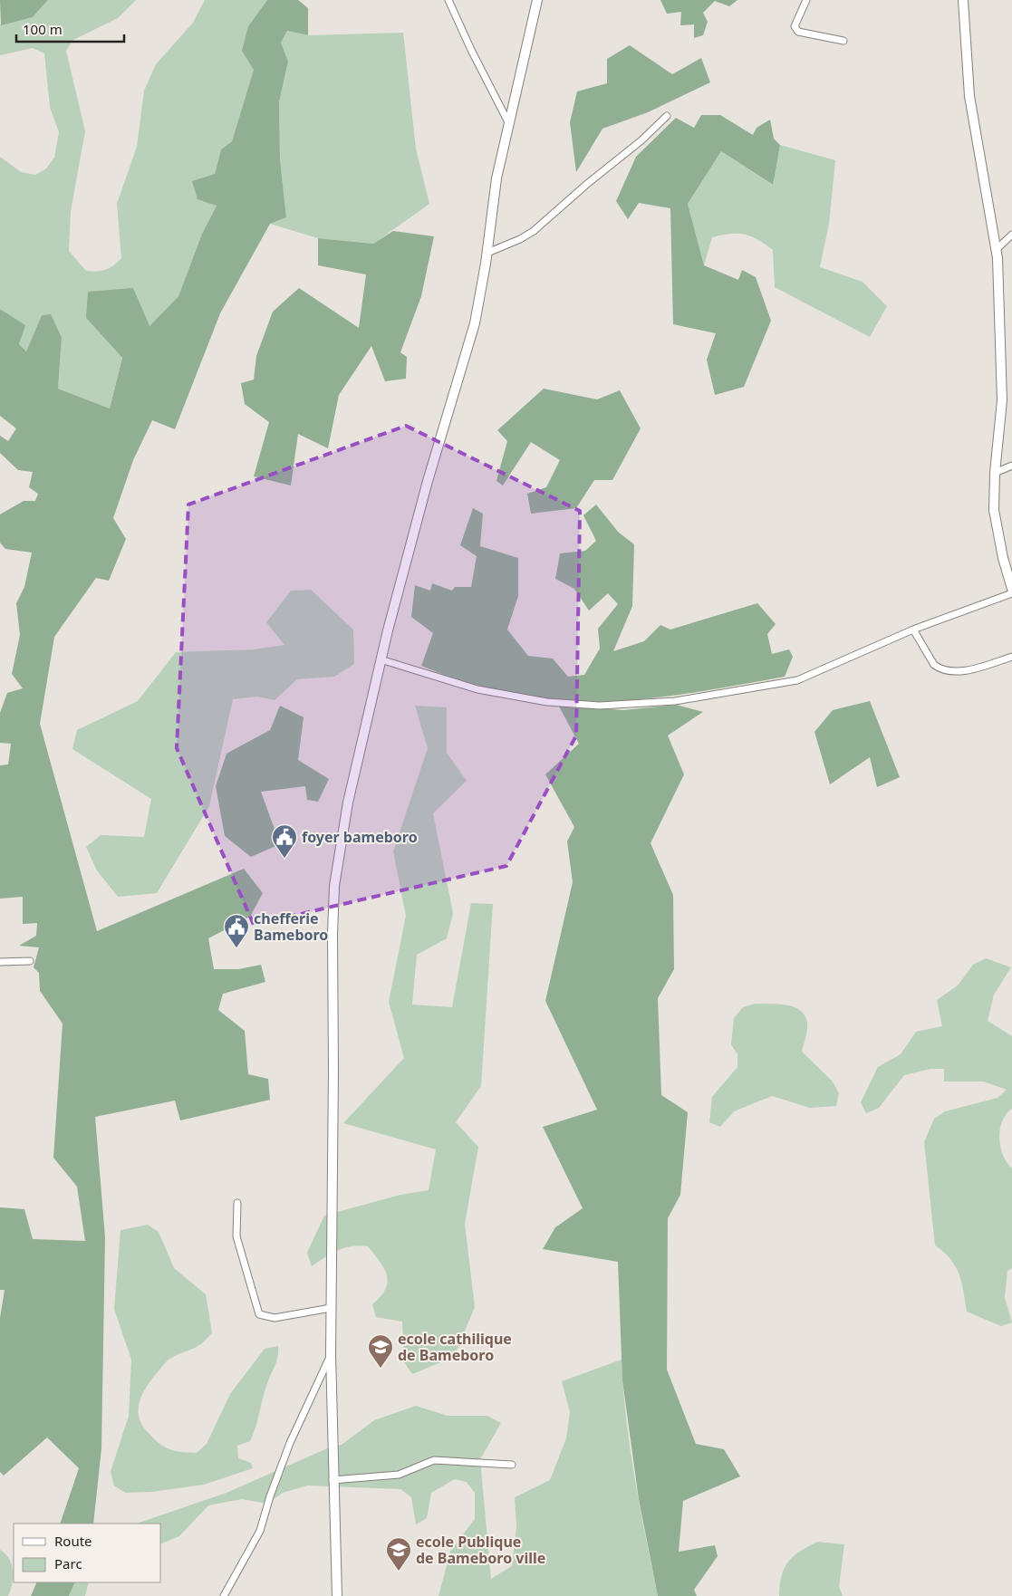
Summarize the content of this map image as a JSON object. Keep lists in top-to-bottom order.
{
  "places": {
    "public building": ["foyer bameboro", "chefferie Bameboro"],
    "school or university": ["ecole cathilique de Bameboro", "ecole Publique de Bameboro ville"]
  },
  "legend": ["Route", "Parc"],
  "scale_bar": "100 m"
}
